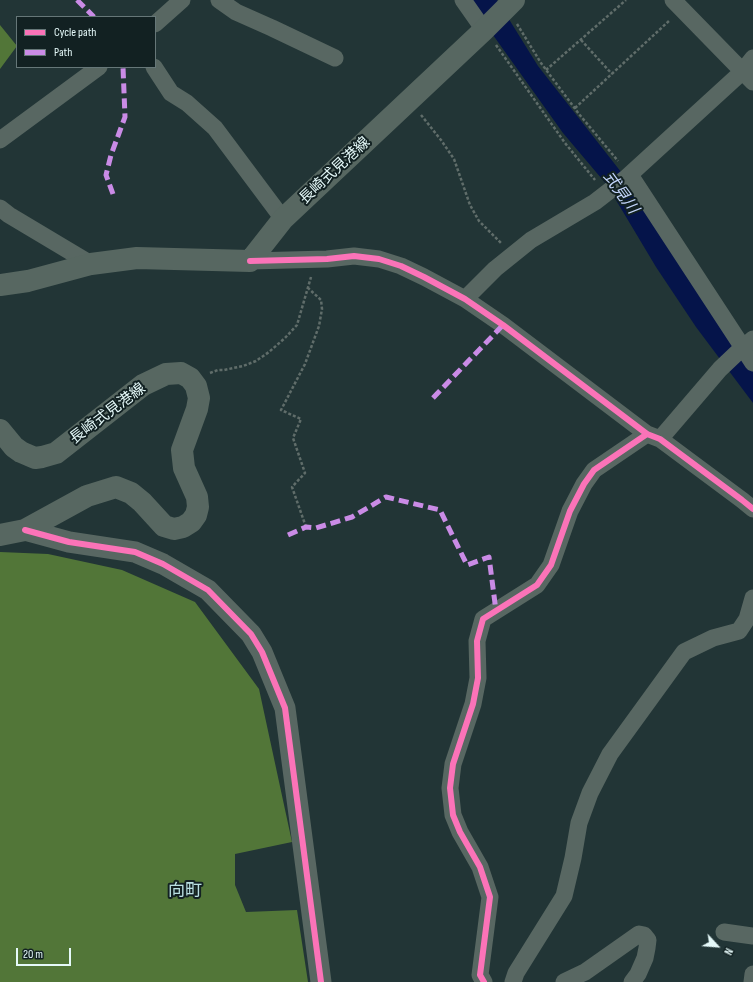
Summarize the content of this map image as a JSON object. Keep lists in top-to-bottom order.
{
  "streets": {
    "main road": ["長崎式見港線"]
  },
  "districts": ["向町"],
  "water": ["式見川"],
  "legend": ["Cycle path", "Path"],
  "scale_bar": "20 m",
  "north": "bottom right"
}
